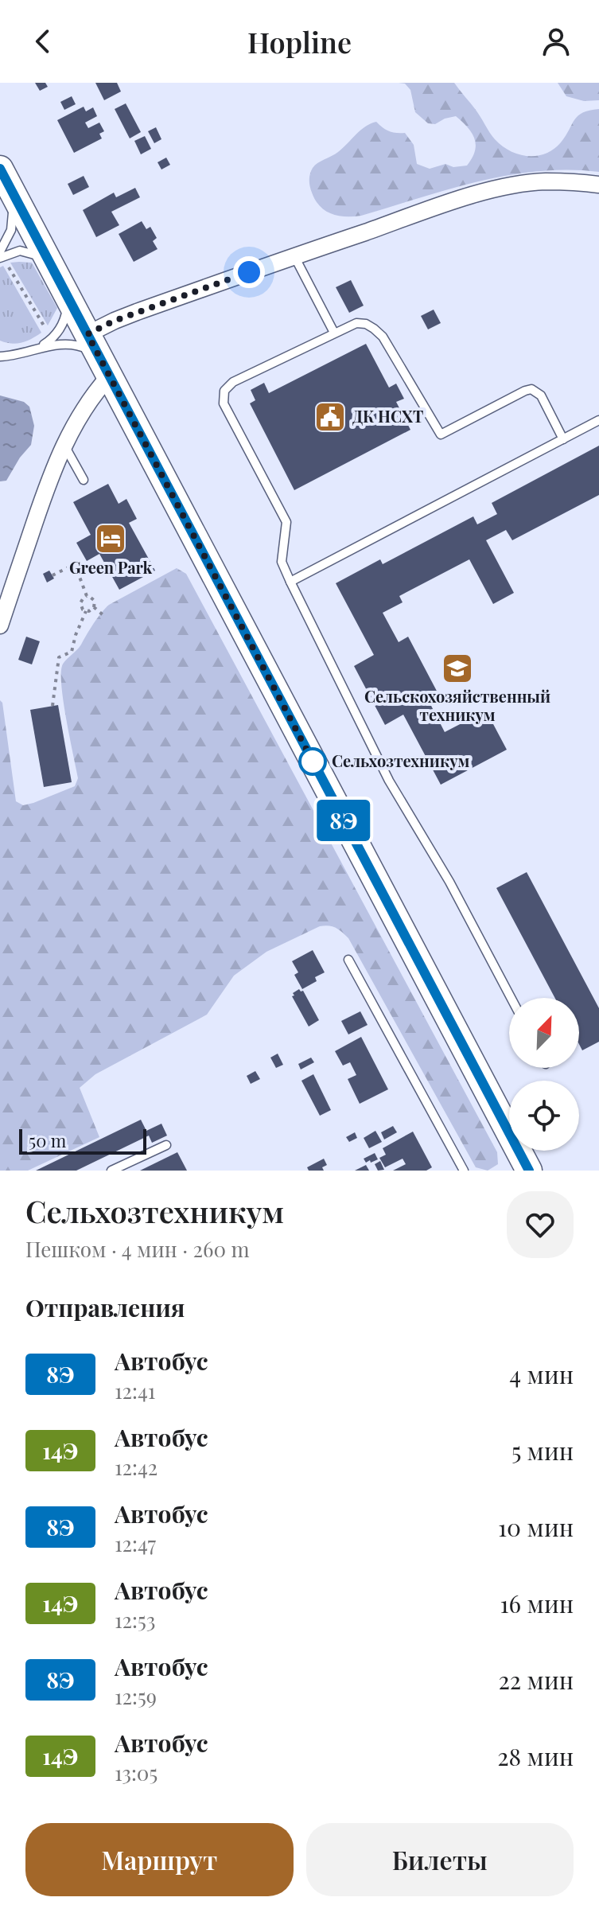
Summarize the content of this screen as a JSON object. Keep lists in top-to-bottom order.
{
  "places": {
    "public building": ["ДК НСХТ"],
    "hotel": ["Green Park"],
    "school or university": ["Сельскохозяйственный техникум"],
    "other": ["Сельхозтехникум"]
  },
  "lines": ["bus line 8Э"],
  "scale_bar": "50 m",
  "north": "top right",
  "page": {
    "header": "Hopline",
    "on_map": "8Э",
    "scale": "50 m",
    "heading": [
      ["Сельхозтехникум", "Пешком · 4 мин · 260 m"],
      "Отправления"
    ],
    "list": [
      {
        "mark": "8Э",
        "name": "Автобус",
        "note": "12:41",
        "value": "4 мин"
      },
      {
        "mark": "14Э",
        "name": "Автобус",
        "note": "12:42",
        "value": "5 мин"
      },
      {
        "mark": "8Э",
        "name": "Автобус",
        "note": "12:47",
        "value": "10 мин"
      },
      {
        "mark": "14Э",
        "name": "Автобус",
        "note": "12:53",
        "value": "16 мин"
      },
      {
        "mark": "8Э",
        "name": "Автобус",
        "note": "12:59",
        "value": "22 мин"
      },
      {
        "mark": "14Э",
        "name": "Автобус",
        "note": "13:05",
        "value": "28 мин"
      }
    ],
    "buttons": ["Маршрут", "Билеты"]
  }
}
